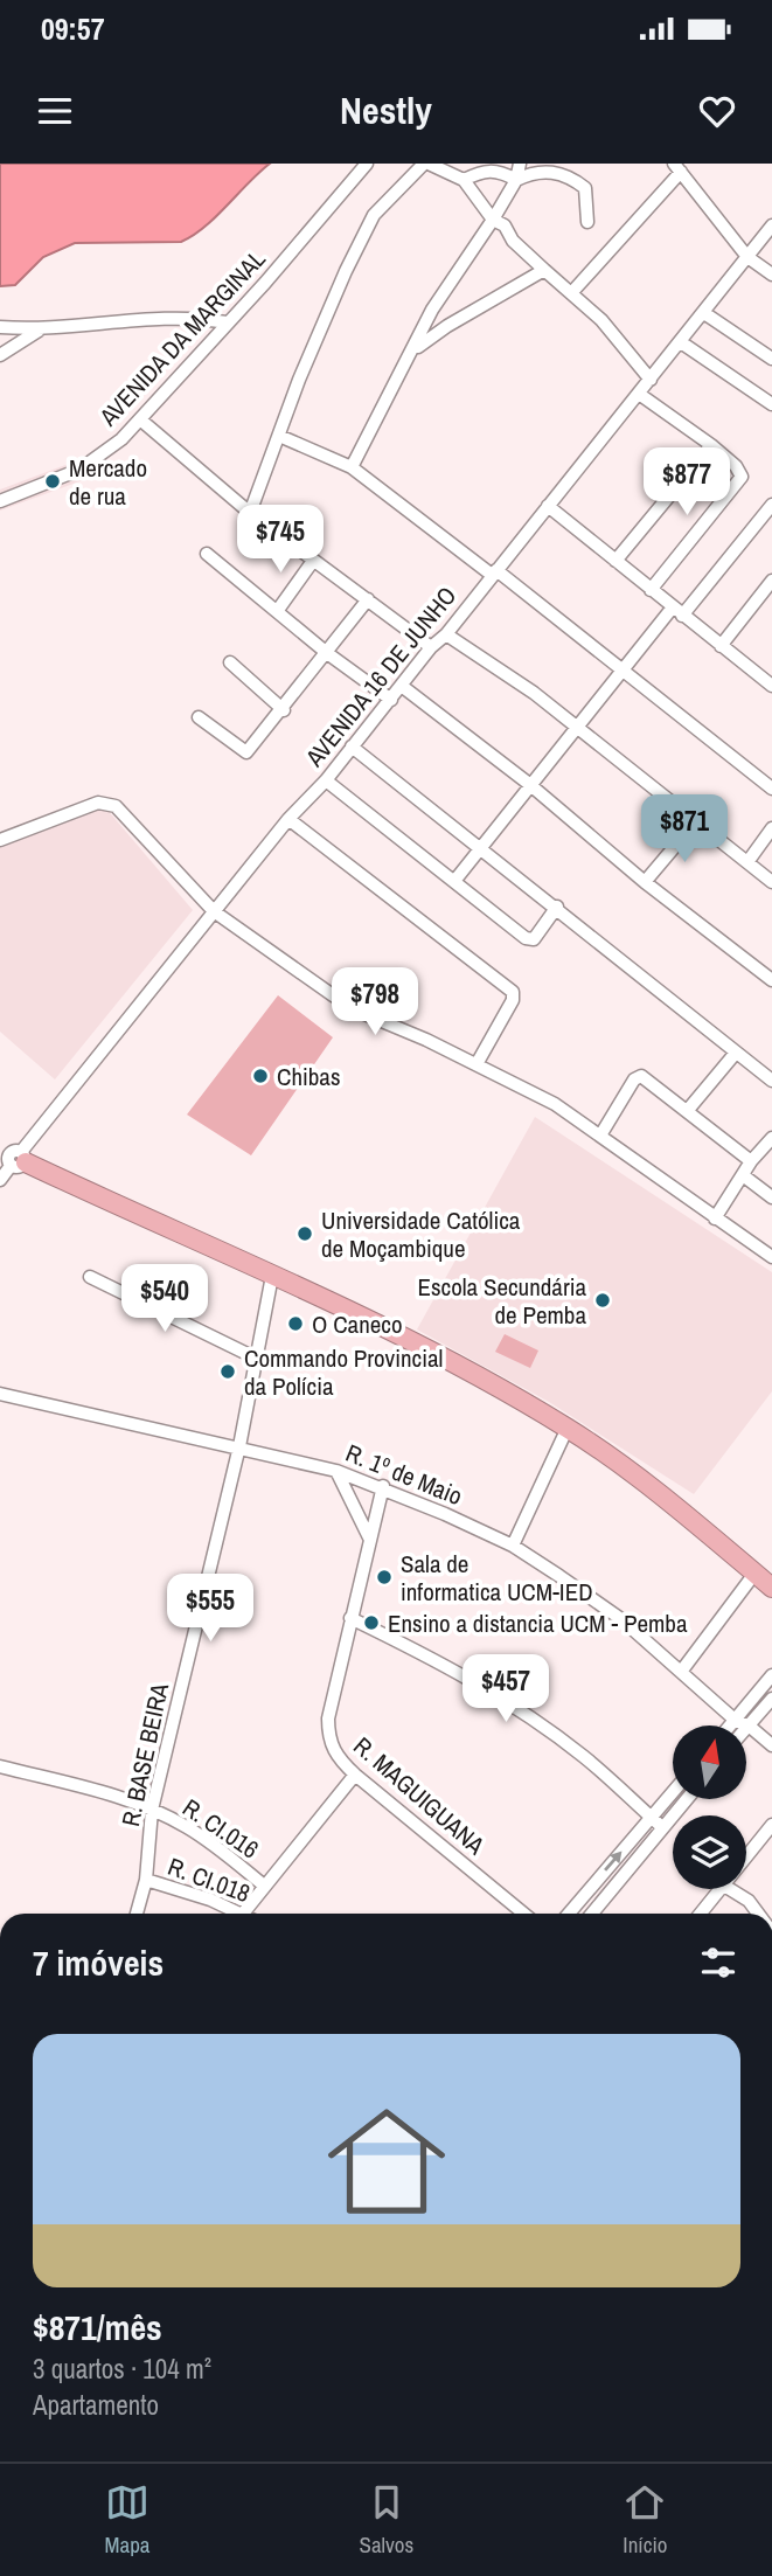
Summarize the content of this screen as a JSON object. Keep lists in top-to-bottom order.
{
  "streets": {
    "street": [
      "AVENIDA DA MARGINAL",
      "AVENIDA 16 DE JUNHO",
      "R. 1º de Maio",
      "R. BASE BEIRA",
      "R. MAGUIGUANA",
      "R. CI.016",
      "R. CI.018"
    ]
  },
  "crossings": [
    ["R. 1º de Maio", "R. BASE BEIRA"],
    ["R. 1º de Maio", "R. MAGUIGUANA"],
    ["R. BASE BEIRA", "R. CI.016"],
    ["R. BASE BEIRA", "R. CI.018"]
  ],
  "places": [
    "Mercado de rua",
    "Chibas",
    "Universidade Católica de Moçambique",
    "Escola Secundária de Pemba",
    "O Caneco",
    "Commando Provincial da Polícia",
    "Sala de informatica UCM-IED",
    "Ensino a distancia UCM - Pemba"
  ],
  "north": "top",
  "page": {
    "status": "09:57",
    "header": "Nestly",
    "price": [
      "$877",
      "$745",
      "$871",
      "$798",
      "$540",
      "$555",
      "$457"
    ],
    "heading": "7 imóveis",
    "list": [
      {
        "name": "$871/mês",
        "note": "3 quartos · 104 m² · Apartamento"
      }
    ],
    "tabs": ["Mapa", "Salvos", "Início"]
  }
}
